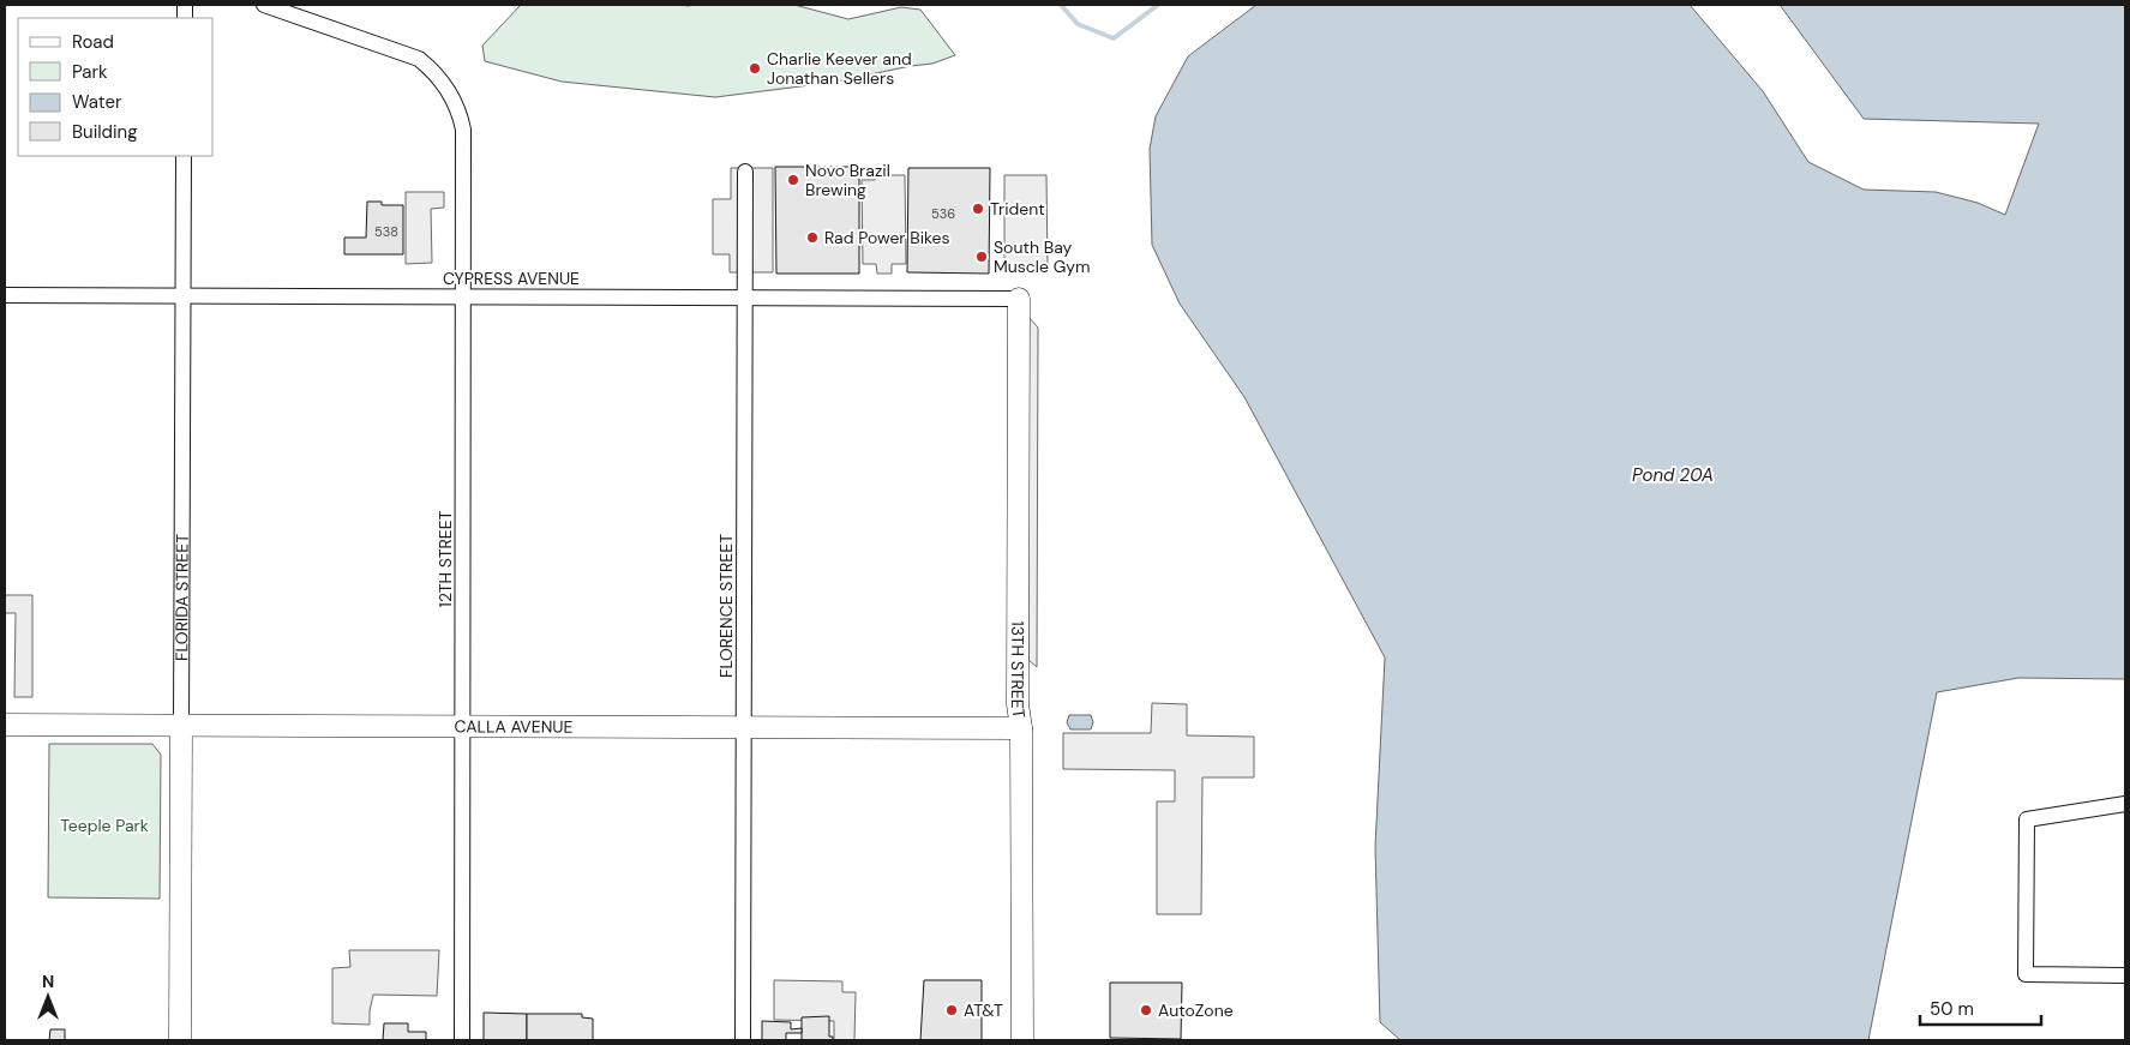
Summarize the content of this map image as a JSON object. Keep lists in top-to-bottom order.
{
  "streets": {
    "street": [
      "CYPRESS AVENUE",
      "12TH STREET",
      "FLORIDA STREET",
      "FLORENCE STREET",
      "13TH STREET",
      "CALLA AVENUE"
    ]
  },
  "crossings": [
    ["CYPRESS AVENUE", "12TH STREET"],
    ["CYPRESS AVENUE", "FLORIDA STREET"],
    ["CYPRESS AVENUE", "FLORENCE STREET"],
    ["CYPRESS AVENUE", "13TH STREET"],
    ["12TH STREET", "CALLA AVENUE"],
    ["FLORIDA STREET", "CALLA AVENUE"],
    ["FLORENCE STREET", "CALLA AVENUE"],
    ["13TH STREET", "CALLA AVENUE"]
  ],
  "water": ["Pond 20A"],
  "parks": ["Teeple Park"],
  "places": [
    "Charlie Keever and Jonathan Sellers",
    "Novo Brazil Brewing",
    "Trident",
    "Rad Power Bikes",
    "South Bay Muscle Gym",
    "AT&T",
    "AutoZone"
  ],
  "house_numbers": ["536", "538"],
  "legend": [
    "Road",
    "Park",
    "Water",
    "Building"
  ],
  "scale_bar": "50 m",
  "north": "top"
}
